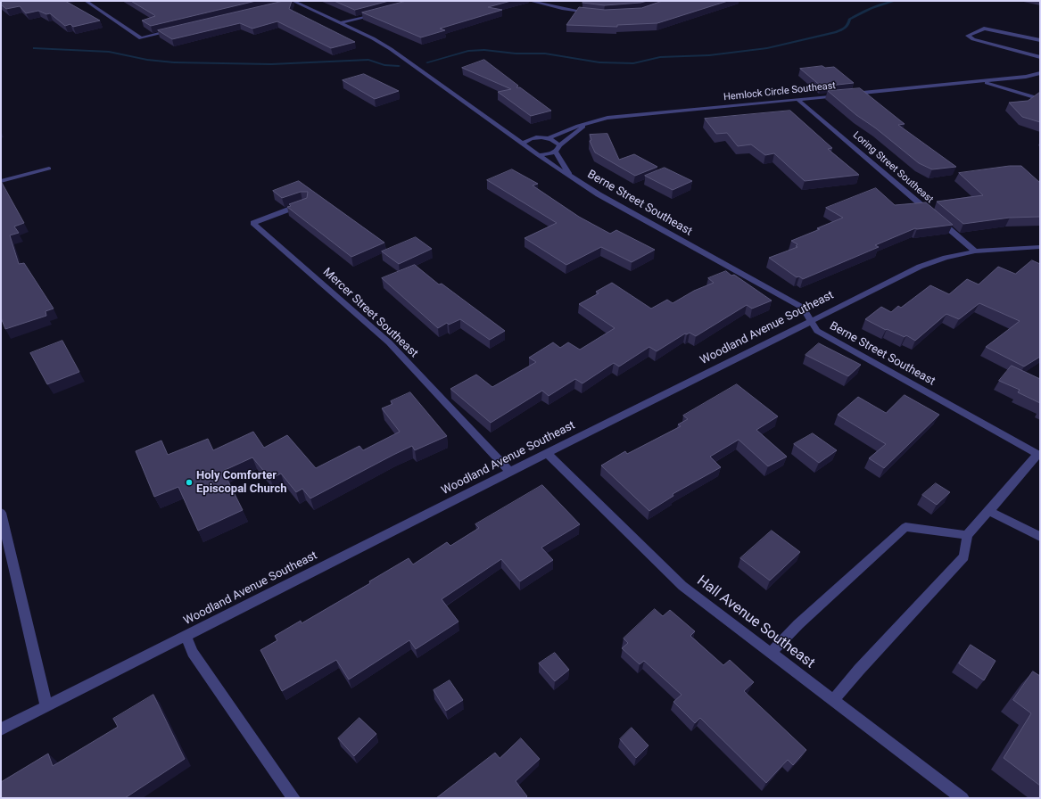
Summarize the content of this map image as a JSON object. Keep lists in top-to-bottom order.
{
  "streets": {
    "street": [
      "Hemlock Circle Southeast",
      "Loring Street Southeast",
      "Berne Street Southeast",
      "Mercer Street Southeast",
      "Woodland Avenue Southeast",
      "Hall Avenue Southeast"
    ]
  },
  "crossings": [
    ["Hemlock Circle Southeast", "Loring Street Southeast"],
    ["Hemlock Circle Southeast", "Berne Street Southeast"],
    ["Loring Street Southeast", "Woodland Avenue Southeast"],
    ["Berne Street Southeast", "Woodland Avenue Southeast"],
    ["Mercer Street Southeast", "Woodland Avenue Southeast"],
    ["Woodland Avenue Southeast", "Hall Avenue Southeast"]
  ],
  "places": ["Holy Comforter Episcopal Church"]
}
